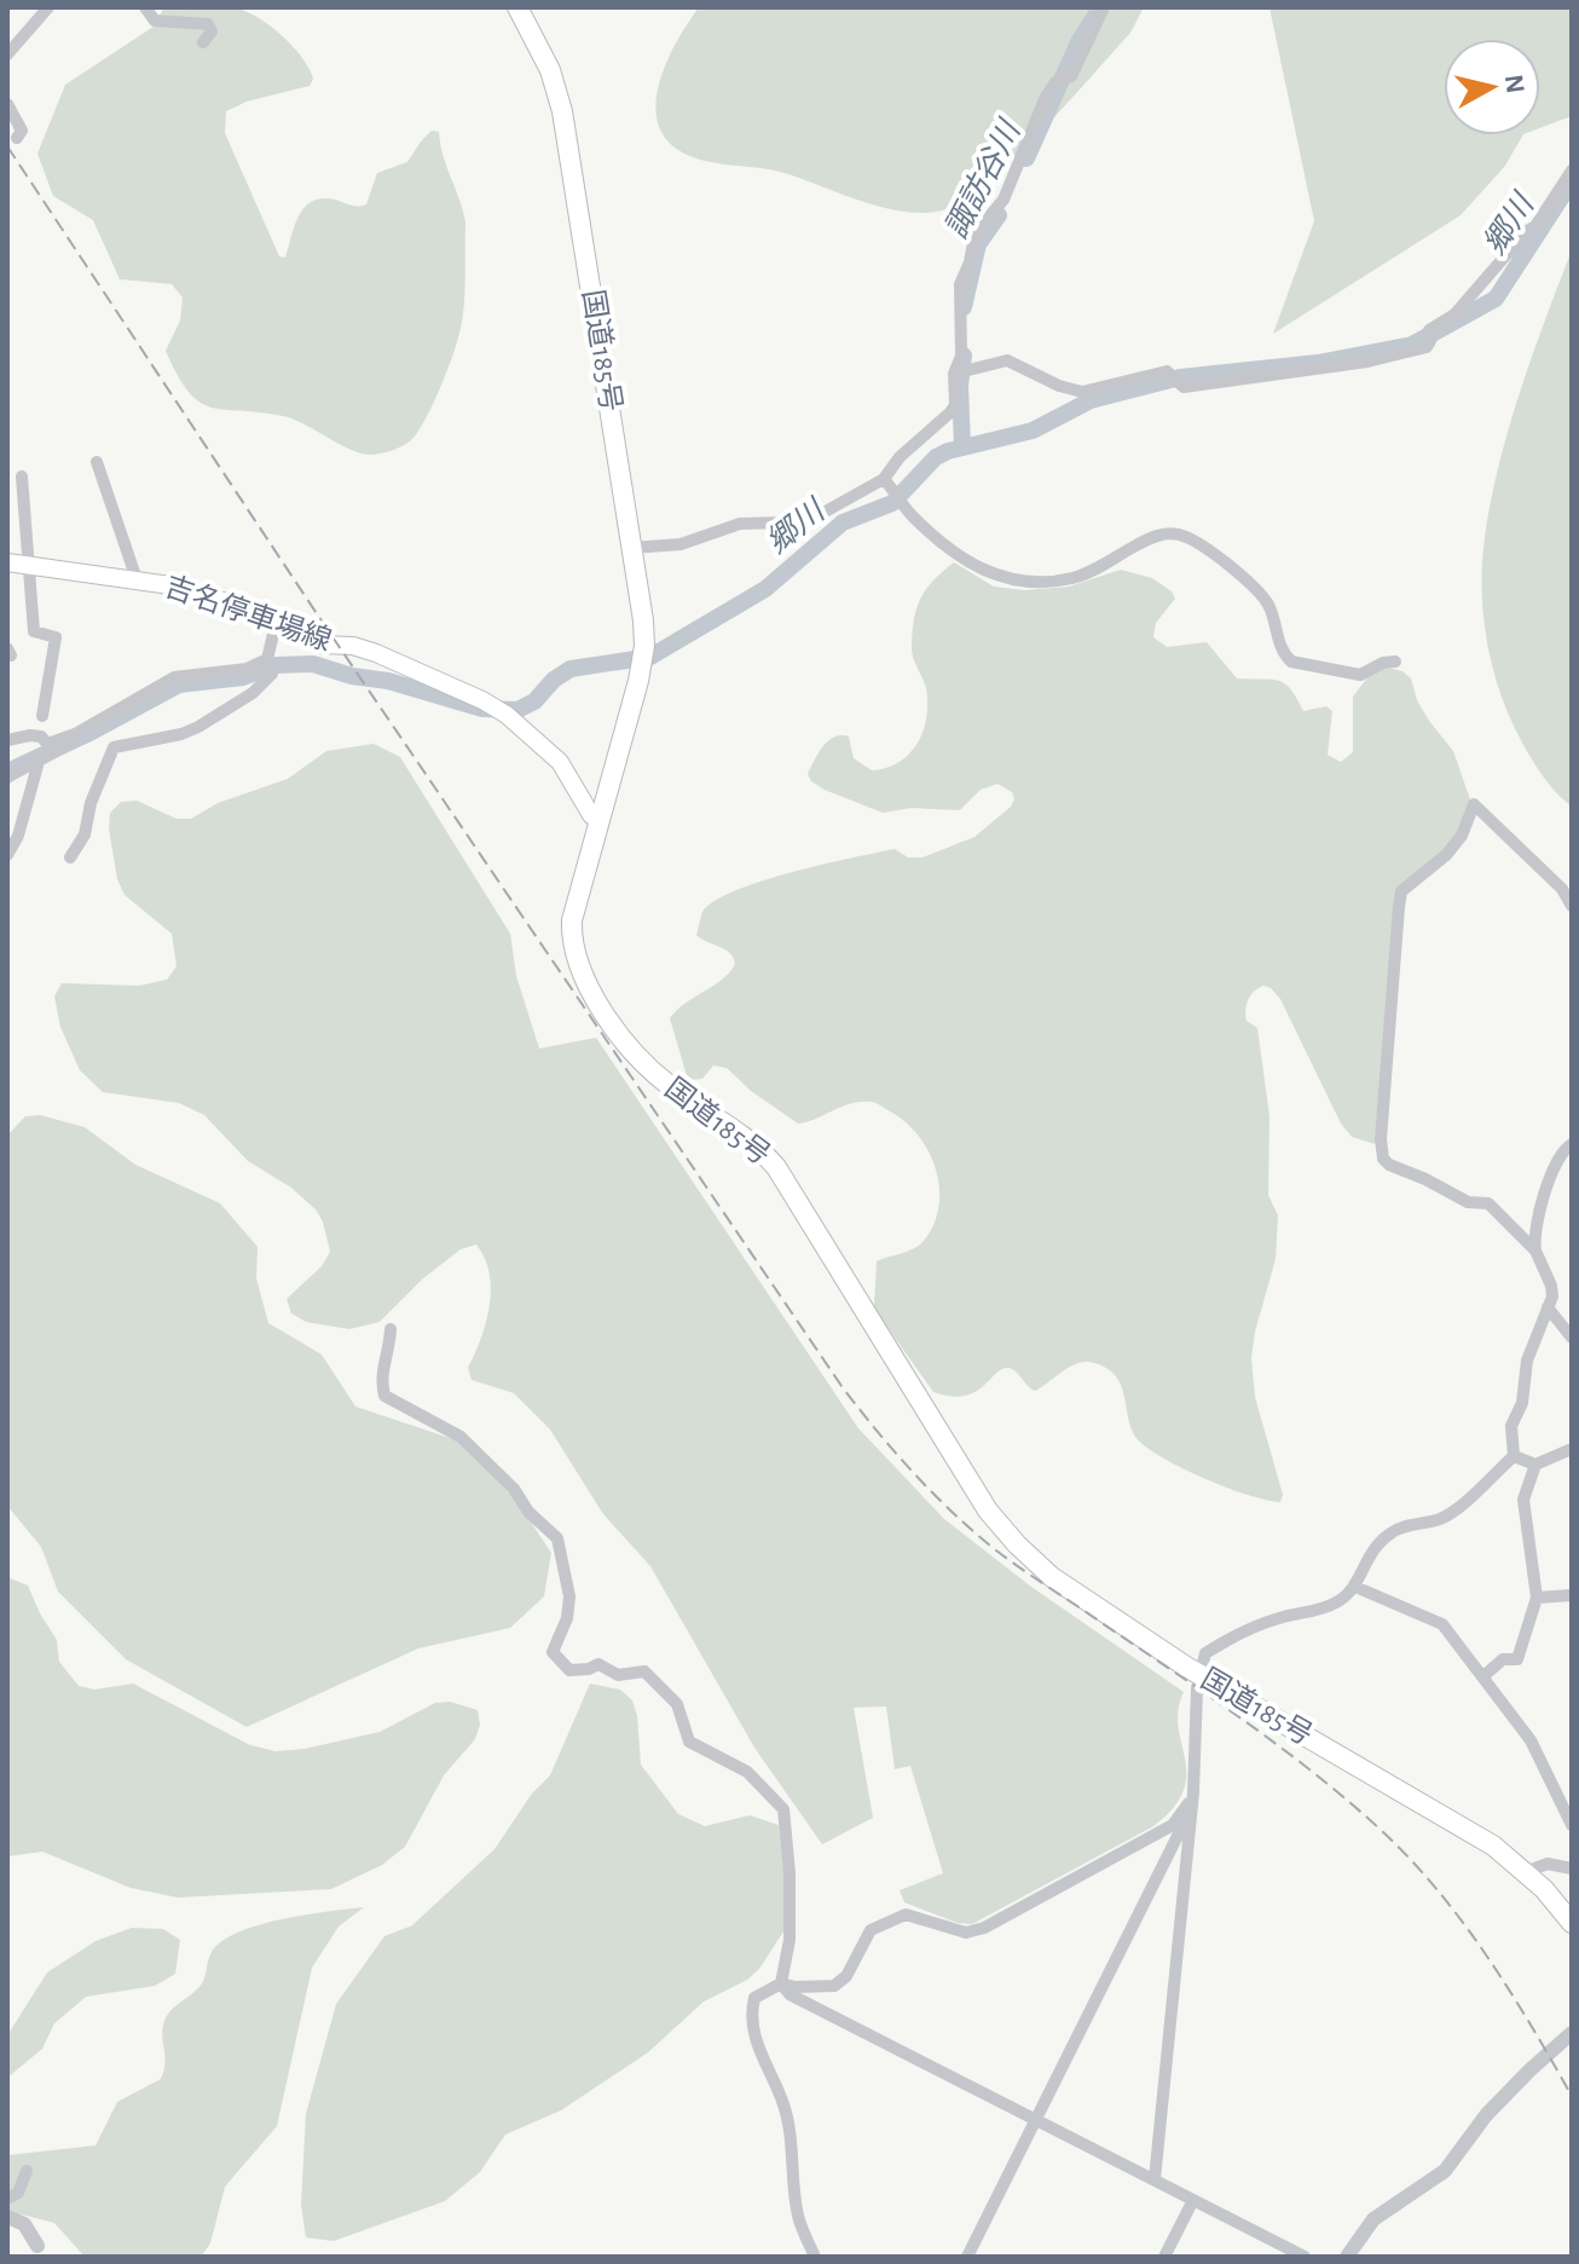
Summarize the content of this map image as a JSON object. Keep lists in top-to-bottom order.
{
  "streets": {
    "highway": ["国道185号"],
    "main road": ["吉名停車場線"]
  },
  "crossings": [
    ["国道185号", "吉名停車場線"]
  ],
  "water": ["諏訪谷川", "郷川"],
  "north": "right"
}
